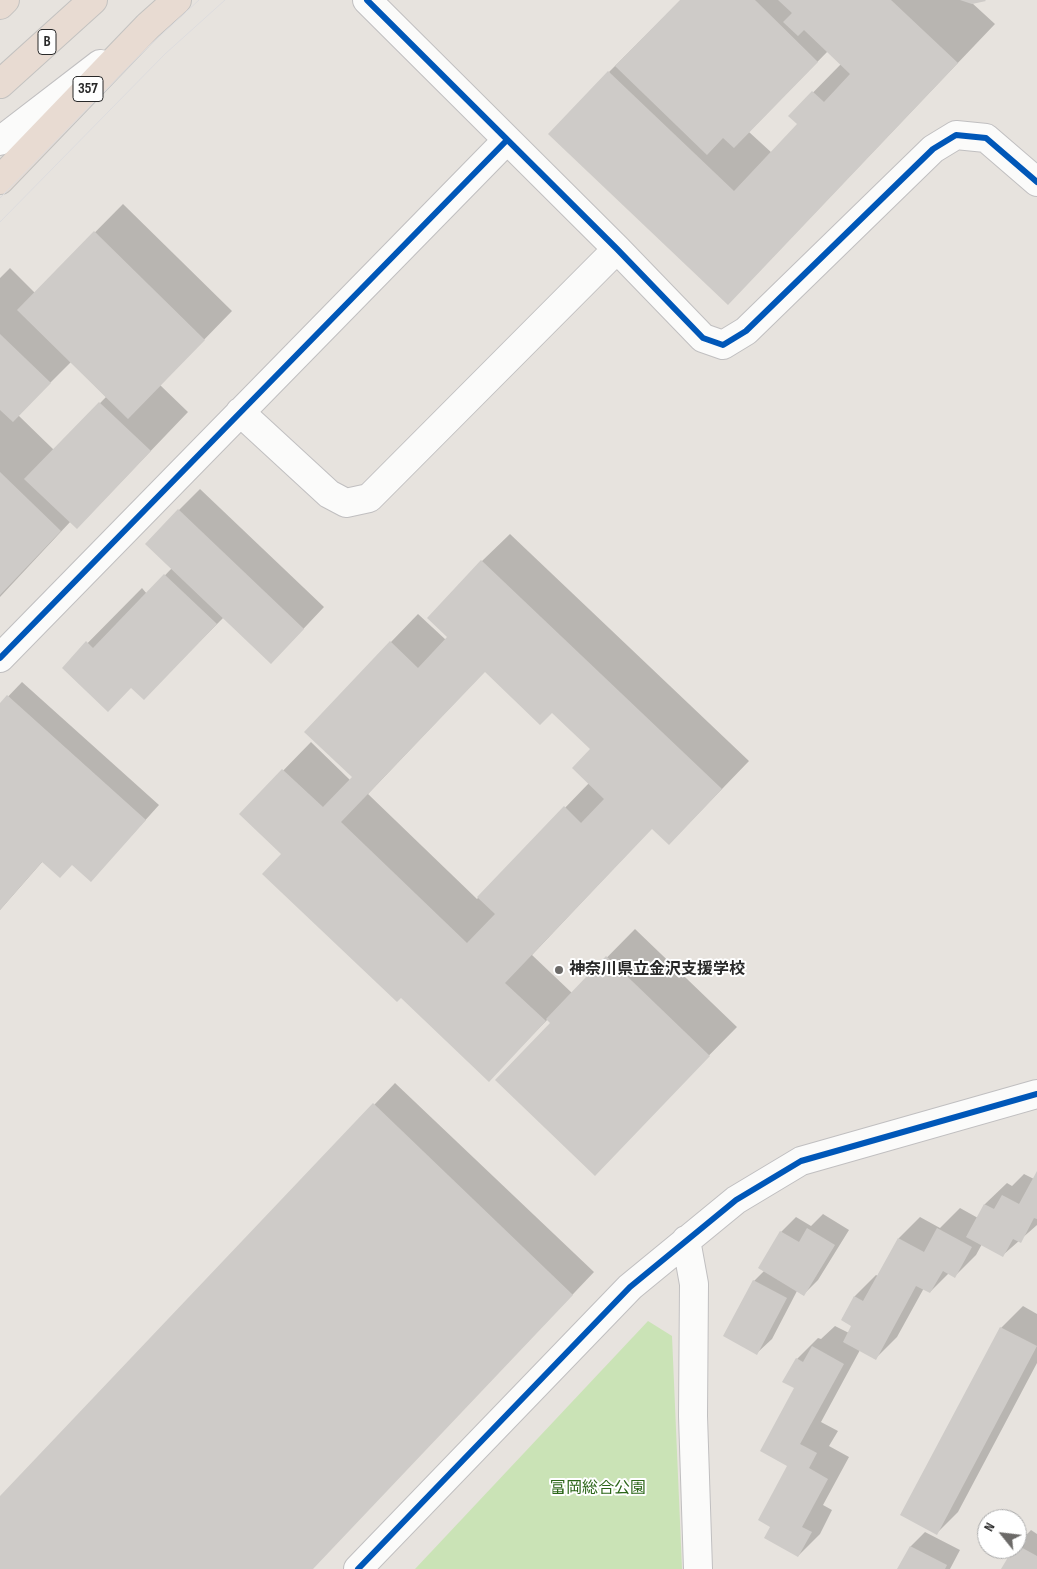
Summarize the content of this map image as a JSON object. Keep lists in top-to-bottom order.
{
  "streets": {
    "highway": ["B", "357"]
  },
  "parks": ["富岡総合公園"],
  "places": ["神奈川県立金沢支援学校"],
  "north": "top left"
}
